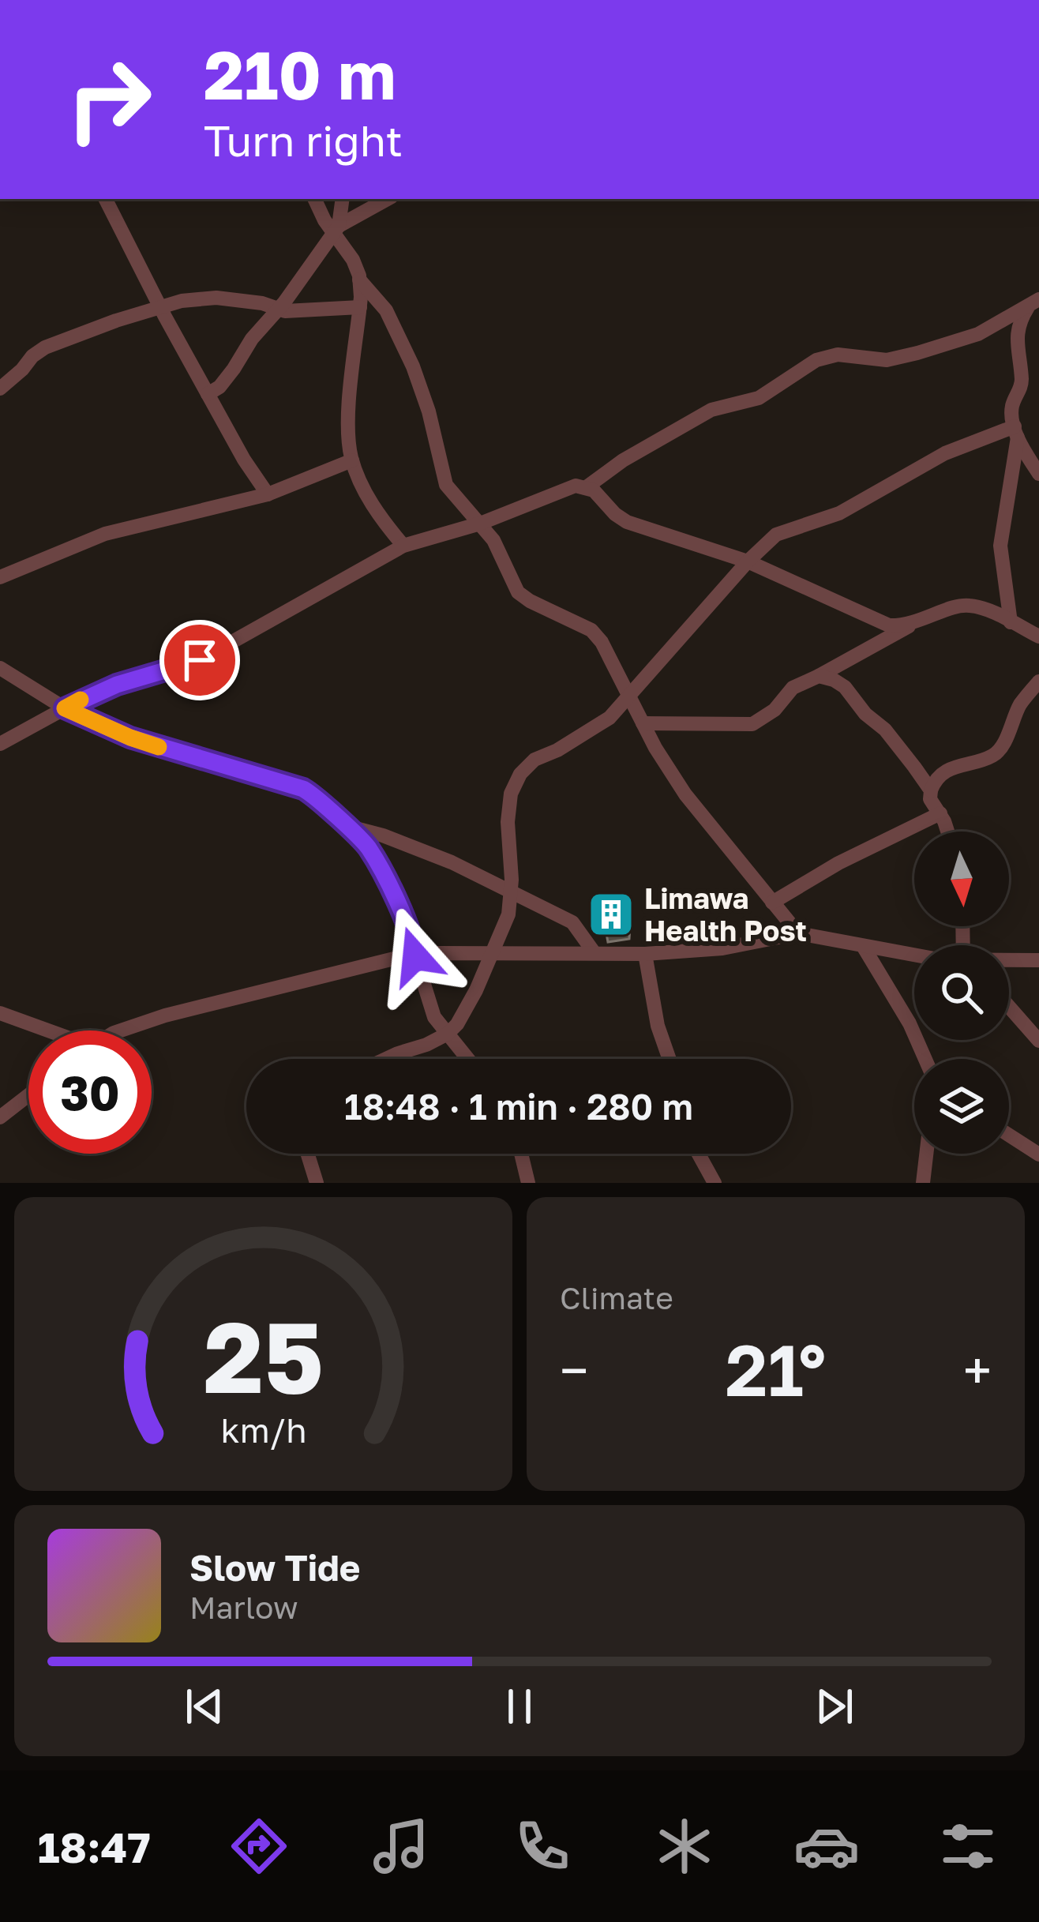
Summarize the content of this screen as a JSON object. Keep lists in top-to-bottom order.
{
  "places": {
    "building": ["Limawa Health Post"]
  },
  "north": "bottom",
  "page": {
    "turn": ["210 m", "Turn right"],
    "limit": "30",
    "trip": "18:48 · 1 min · 280 m",
    "tile": "Climate",
    "heat": ["−", "21°", "+"],
    "song": ["Slow Tide", "Marlow"],
    "tabs": "18:47",
    "gauge": ["25", "km/h"]
  }
}
